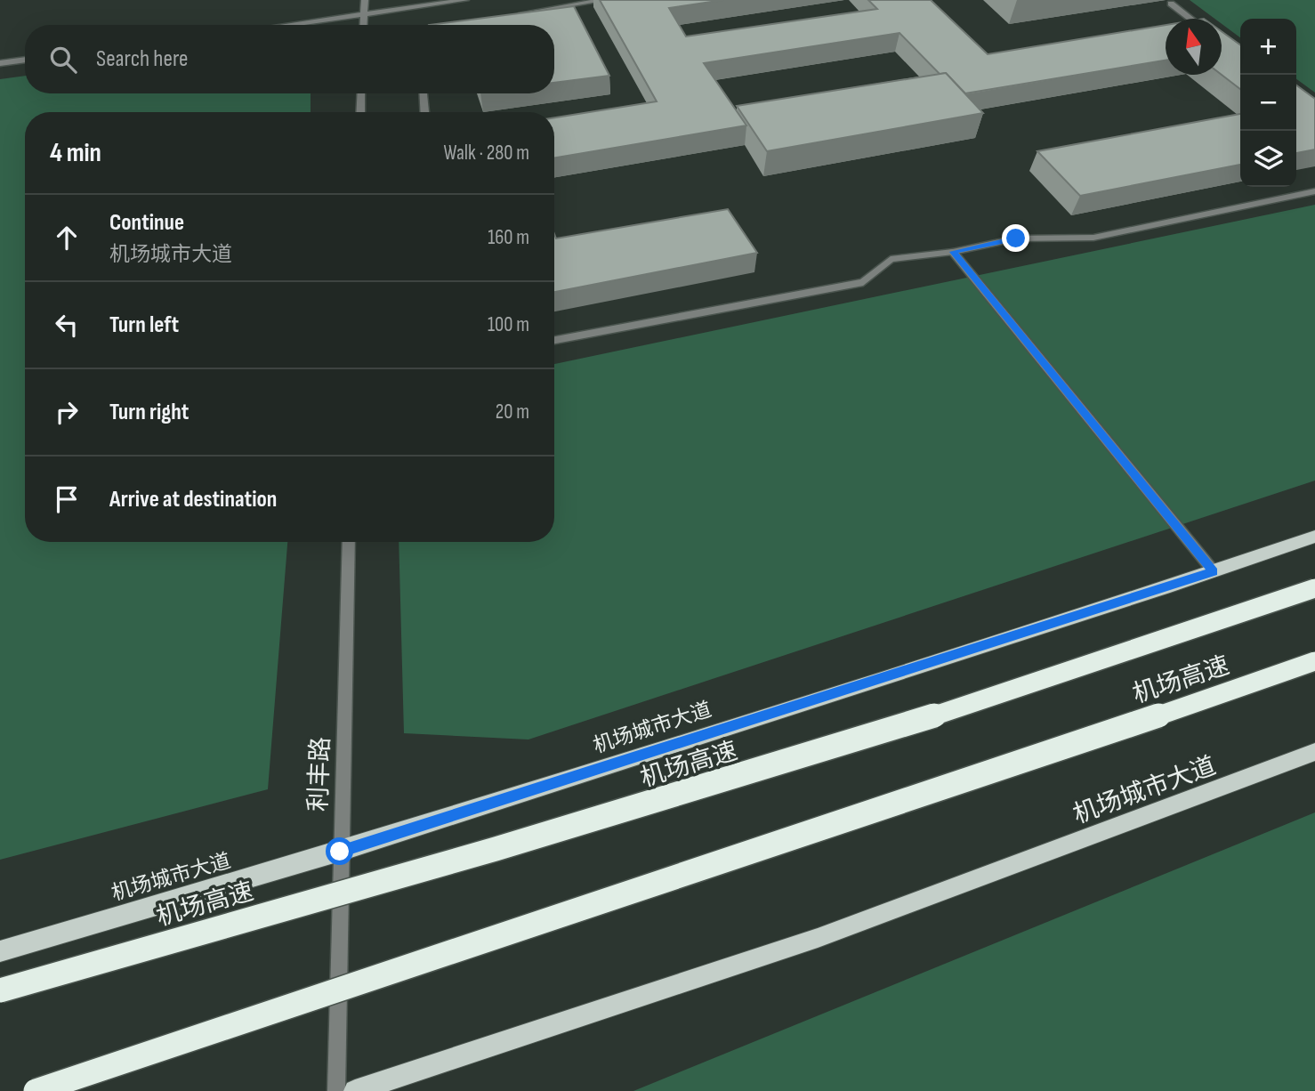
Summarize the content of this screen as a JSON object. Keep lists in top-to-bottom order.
{
  "streets": {
    "highway": ["机场高速"],
    "main road": ["机场城市大道"],
    "street": ["利丰路"]
  },
  "crossings": [
    ["机场城市大道", "利丰路"]
  ],
  "north": "top",
  "page": {
    "map_buttons": ["+", "−"],
    "search": "Search here",
    "heading": ["4 min", "Walk · 280 m"],
    "list": [
      ["Continue", "机场城市大道", "160 m"],
      ["Turn left", "100 m"],
      ["Turn right", "20 m"],
      "Arrive at destination"
    ]
  }
}
